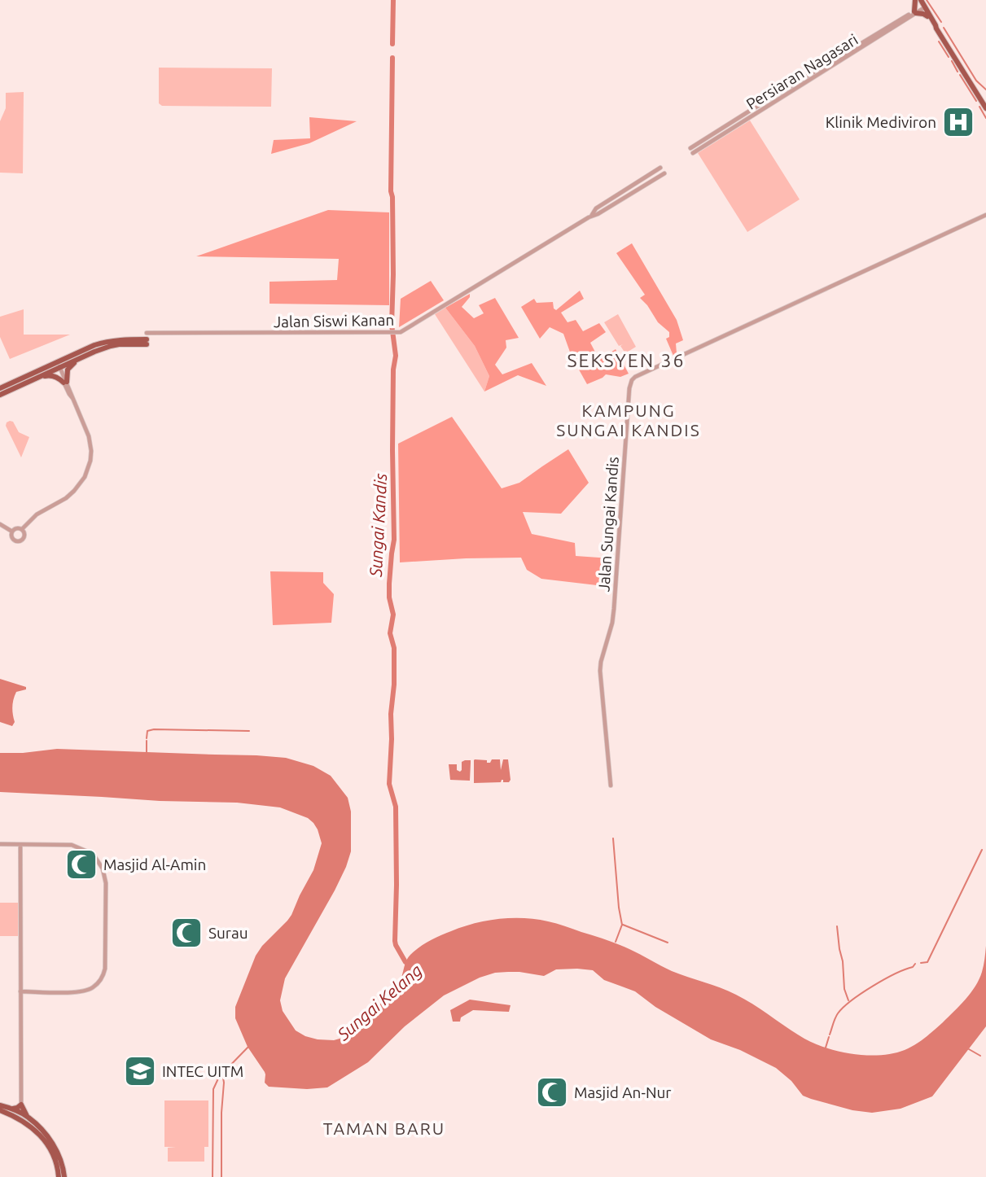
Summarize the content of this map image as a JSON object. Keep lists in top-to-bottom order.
{
  "streets": {
    "street": ["Persiaran Nagasari", "Jalan Siswi Kanan", "Jalan Sungai Kandis"]
  },
  "districts": ["SEKSYEN 36", "KAMPUNG SUNGAI KANDIS", "TAMAN BARU"],
  "water": ["Sungai Kandis", "Sungai Kelang"],
  "places": {
    "hospital": ["Klinik Mediviron"],
    "mosque": ["Masjid Al-Amin", "Surau", "Masjid An-Nur"],
    "school or university": ["INTEC UITM"]
  }
}
